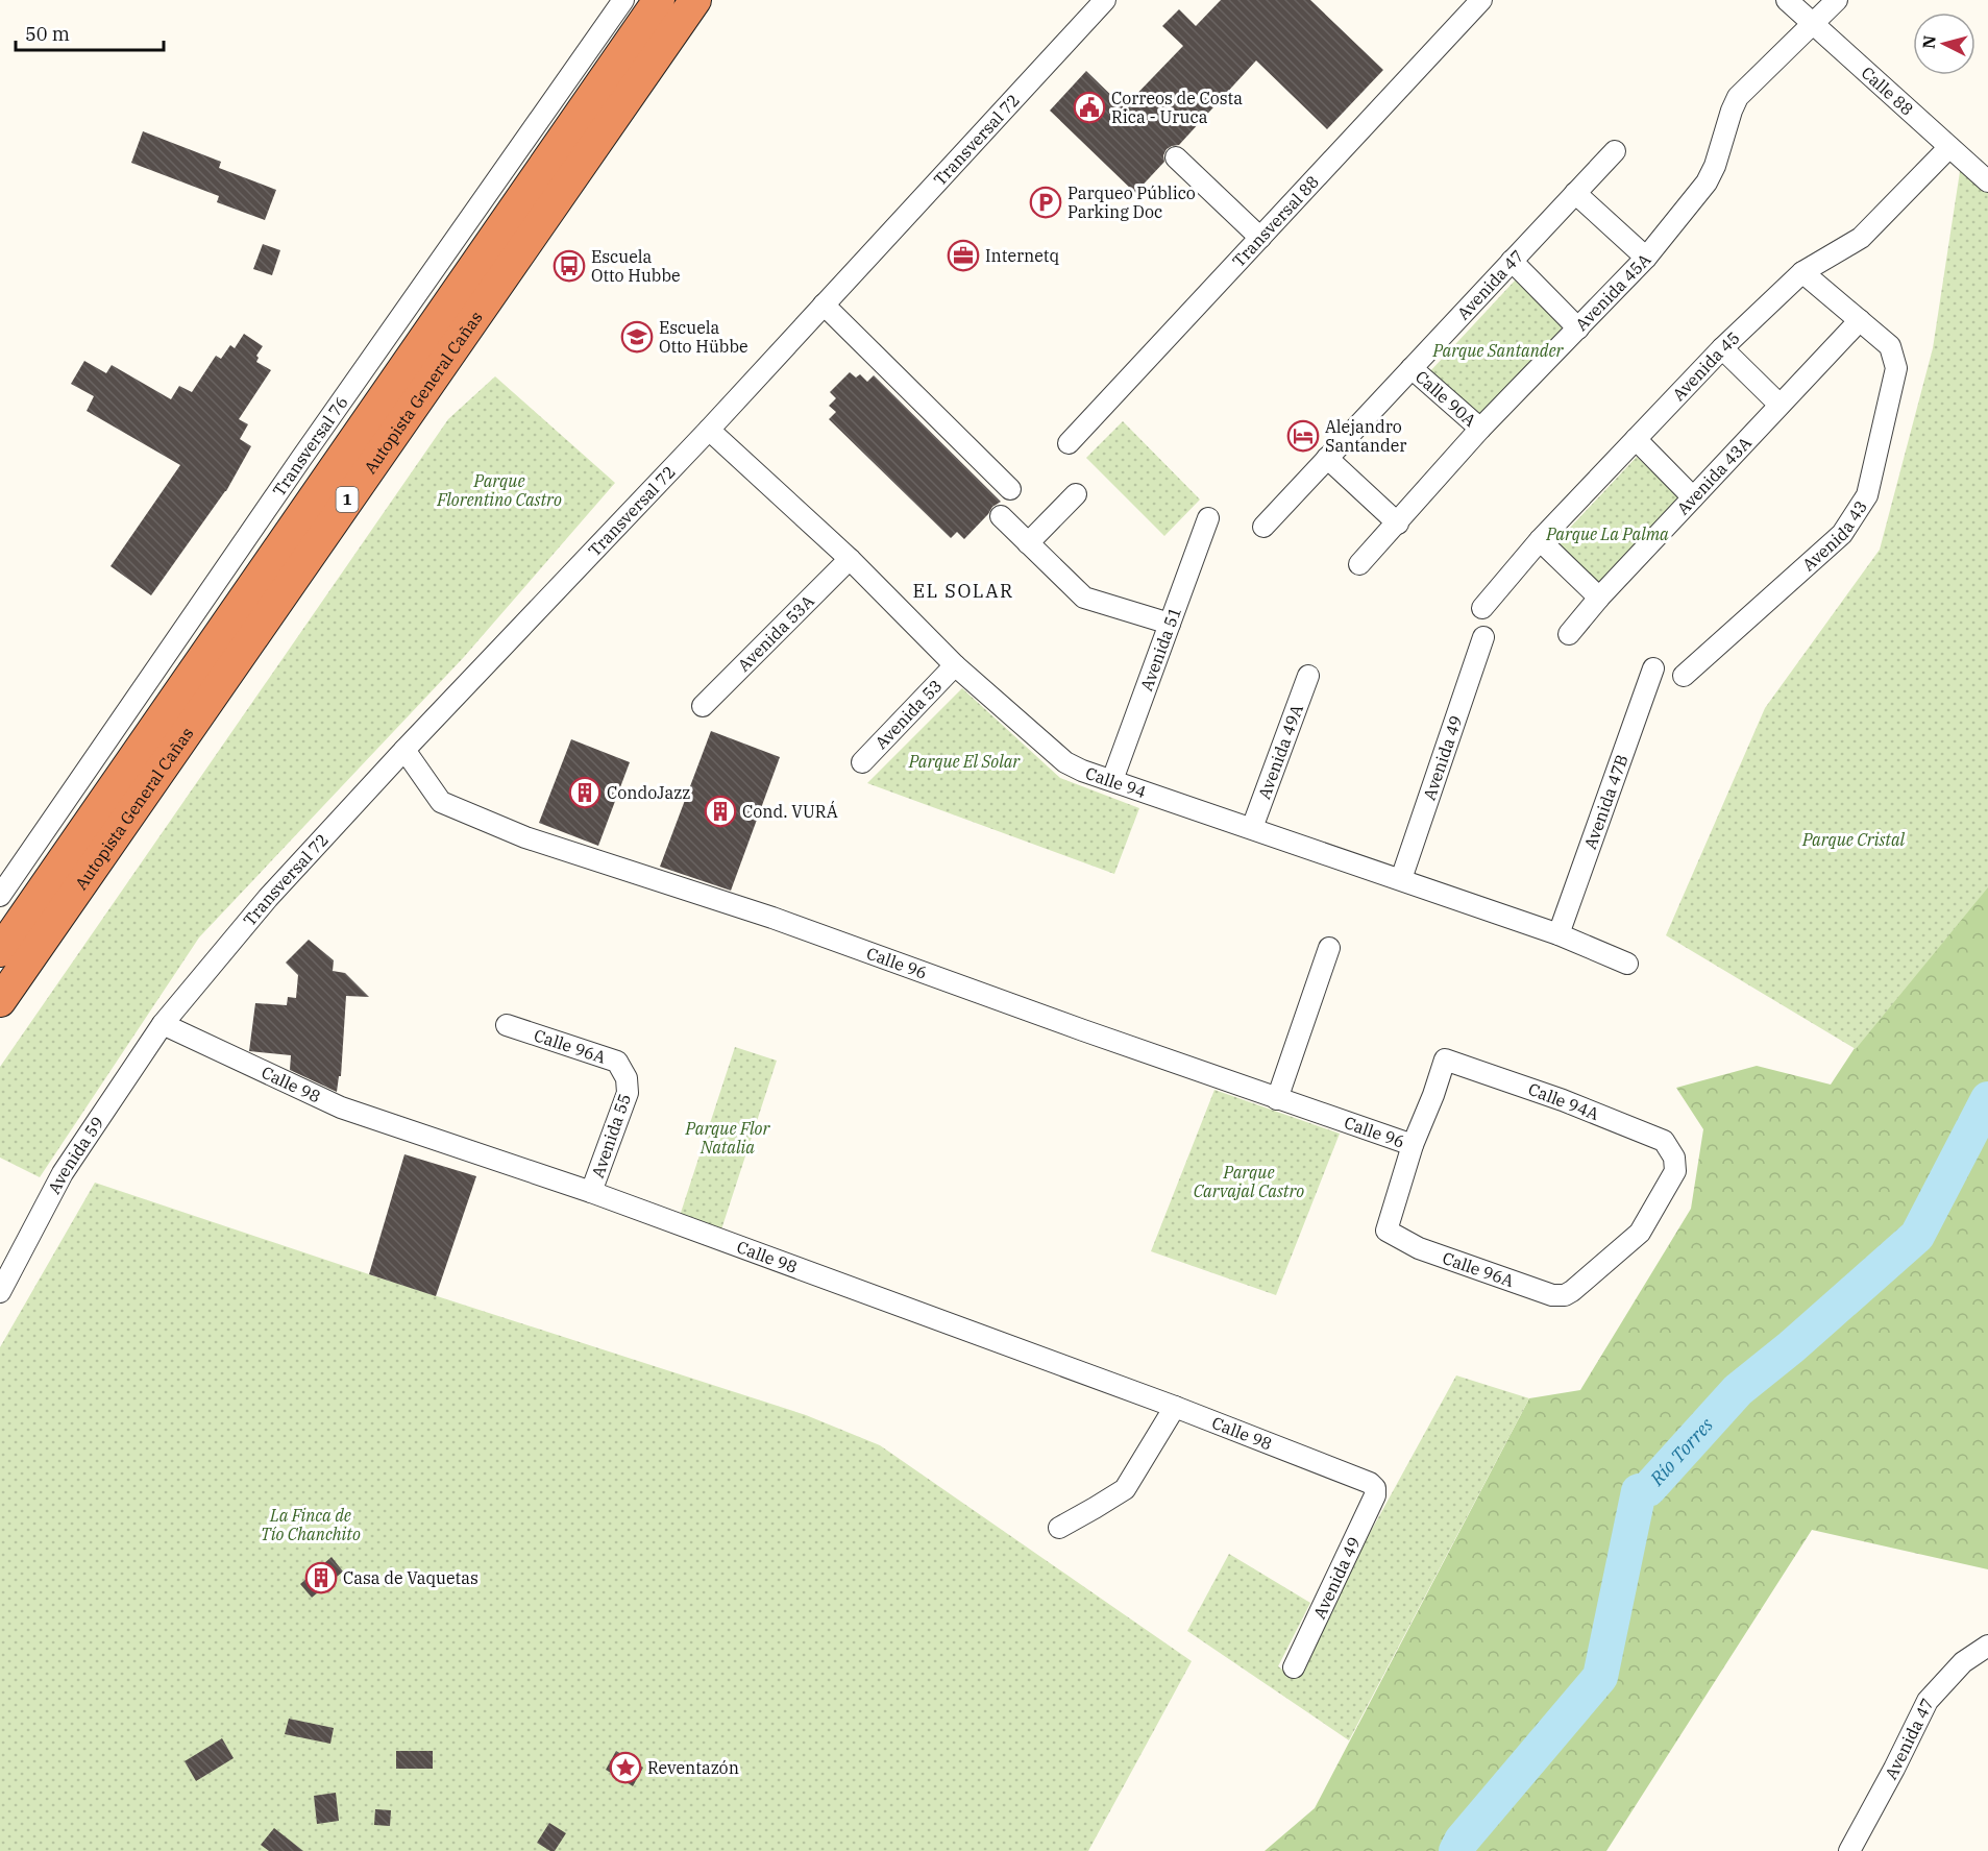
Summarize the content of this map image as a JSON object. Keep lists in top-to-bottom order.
{
  "streets": {
    "highway": ["Autopista General Cañas", "1"],
    "street": [
      "Calle 88",
      "Transversal 72",
      "Transversal 88",
      "Avenida 47",
      "Avenida 45A",
      "Avenida 45",
      "Calle 90A",
      "Transversal 76",
      "Avenida 43A",
      "Avenida 43",
      "Avenida 53A",
      "Avenida 51",
      "Avenida 53",
      "Avenida 49A",
      "Avenida 49",
      "Calle 94",
      "Avenida 47B",
      "Calle 96",
      "Calle 96A",
      "Calle 98",
      "Calle 94A",
      "Avenida 55",
      "Avenida 59"
    ]
  },
  "crossings": [
    ["Calle 88", "Avenida 45A"],
    ["Calle 88", "Avenida 45"],
    ["Transversal 72", "Calle 94"],
    ["Transversal 72", "Calle 96"],
    ["Transversal 72", "Calle 98"],
    ["Transversal 72", "Avenida 59"],
    ["Avenida 47", "Calle 90A"],
    ["Avenida 45A", "Calle 90A"],
    ["Avenida 43A", "Avenida 43"],
    ["Avenida 53A", "Calle 94"],
    ["Avenida 51", "Calle 94"],
    ["Avenida 53", "Calle 94"],
    ["Avenida 49A", "Calle 94"],
    ["Avenida 49", "Calle 94"],
    ["Avenida 49", "Calle 98"],
    ["Calle 94", "Avenida 47B"],
    ["Calle 96", "Calle 96A"],
    ["Calle 96", "Calle 94A"],
    ["Calle 96A", "Calle 94A"],
    ["Calle 96A", "Avenida 55"],
    ["Calle 98", "Avenida 55"],
    ["Calle 98", "Avenida 59"]
  ],
  "districts": ["EL SOLAR"],
  "water": ["Río Torres"],
  "parks": [
    "Parque Santander",
    "Parque Florentino Castro",
    "Parque La Palma",
    "Parque El Solar",
    "Parque Cristal",
    "Parque Flor Natalia",
    "Parque Carvajal Castro",
    "La Finca de Tío Chanchito"
  ],
  "places": {
    "public building": ["Correos de Costa Rica - Uruca"],
    "parking": ["Parqueo Público Parking Doc"],
    "office": ["Internetq"],
    "bus stop": ["Escuela Otto Hubbe"],
    "school or university": ["Escuela Otto Hübbe"],
    "hotel": ["Alejandro Santander"],
    "building": ["CondoJazz", "Cond. VURÁ", "Casa de Vaquetas"],
    "place": ["Reventazón"]
  },
  "scale_bar": "50 m",
  "north": "left"
}
